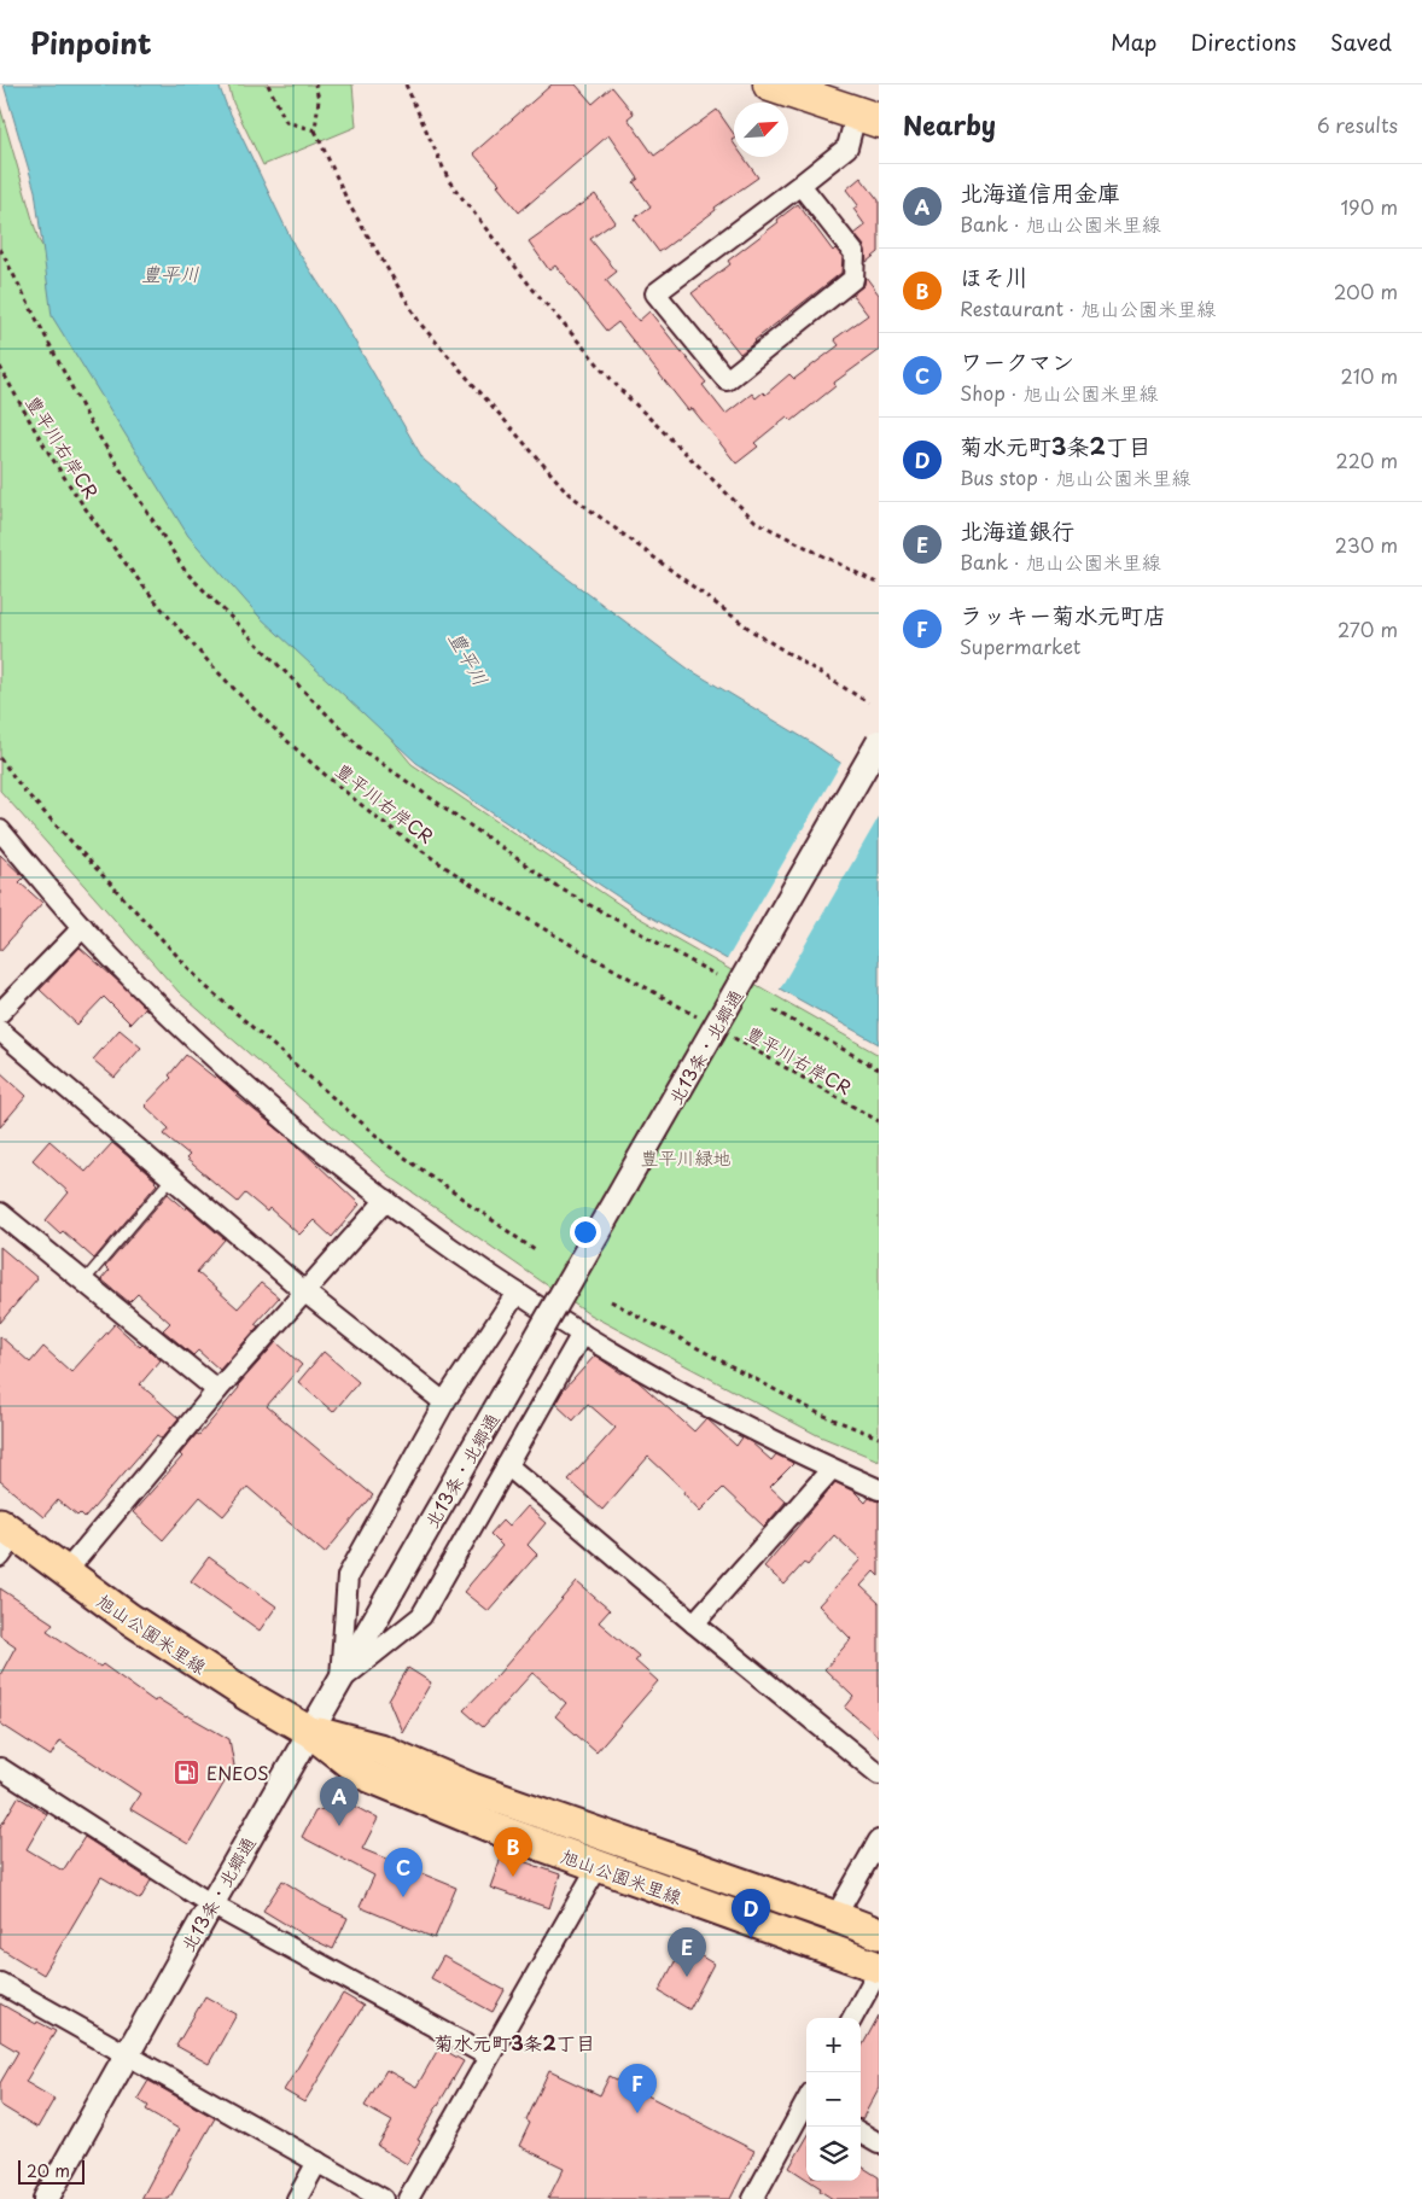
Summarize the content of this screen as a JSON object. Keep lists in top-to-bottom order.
{
  "streets": {
    "main road": ["旭山公園米里線"],
    "street": ["北13条・北郷通"],
    "path": ["豊平川右岸CR"]
  },
  "crossings": [
    ["北13条・北郷通", "旭山公園米里線"]
  ],
  "districts": ["菊水元町3条2丁目"],
  "water": ["豊平川"],
  "parks": ["豊平川緑地"],
  "places": {
    "fuel station": ["ENEOS"]
  },
  "scale_bar": "20 m",
  "north": "top right",
  "page": {
    "header": "Pinpoint",
    "nav": ["Map", "Directions", "Saved"],
    "heading": ["Nearby", "6 results"],
    "list": [
      {
        "mark": "A",
        "name": "北海道信用金庫",
        "note": "Bank · 旭山公園米里線",
        "value": "190 m"
      },
      {
        "mark": "B",
        "name": "ほそ川",
        "note": "Restaurant · 旭山公園米里線",
        "value": "200 m"
      },
      {
        "mark": "C",
        "name": "ワークマン",
        "note": "Shop · 旭山公園米里線",
        "value": "210 m"
      },
      {
        "mark": "D",
        "name": "菊水元町3条2丁目",
        "note": "Bus stop · 旭山公園米里線",
        "value": "220 m"
      },
      {
        "mark": "E",
        "name": "北海道銀行",
        "note": "Bank · 旭山公園米里線",
        "value": "230 m"
      },
      {
        "mark": "F",
        "name": "ラッキー菊水元町店",
        "note": "Supermarket",
        "value": "270 m"
      }
    ],
    "pins": [
      "A",
      "B",
      "C",
      "D",
      "E",
      "F"
    ],
    "map_buttons": ["+", "−"],
    "scale": "20 m"
  }
}
